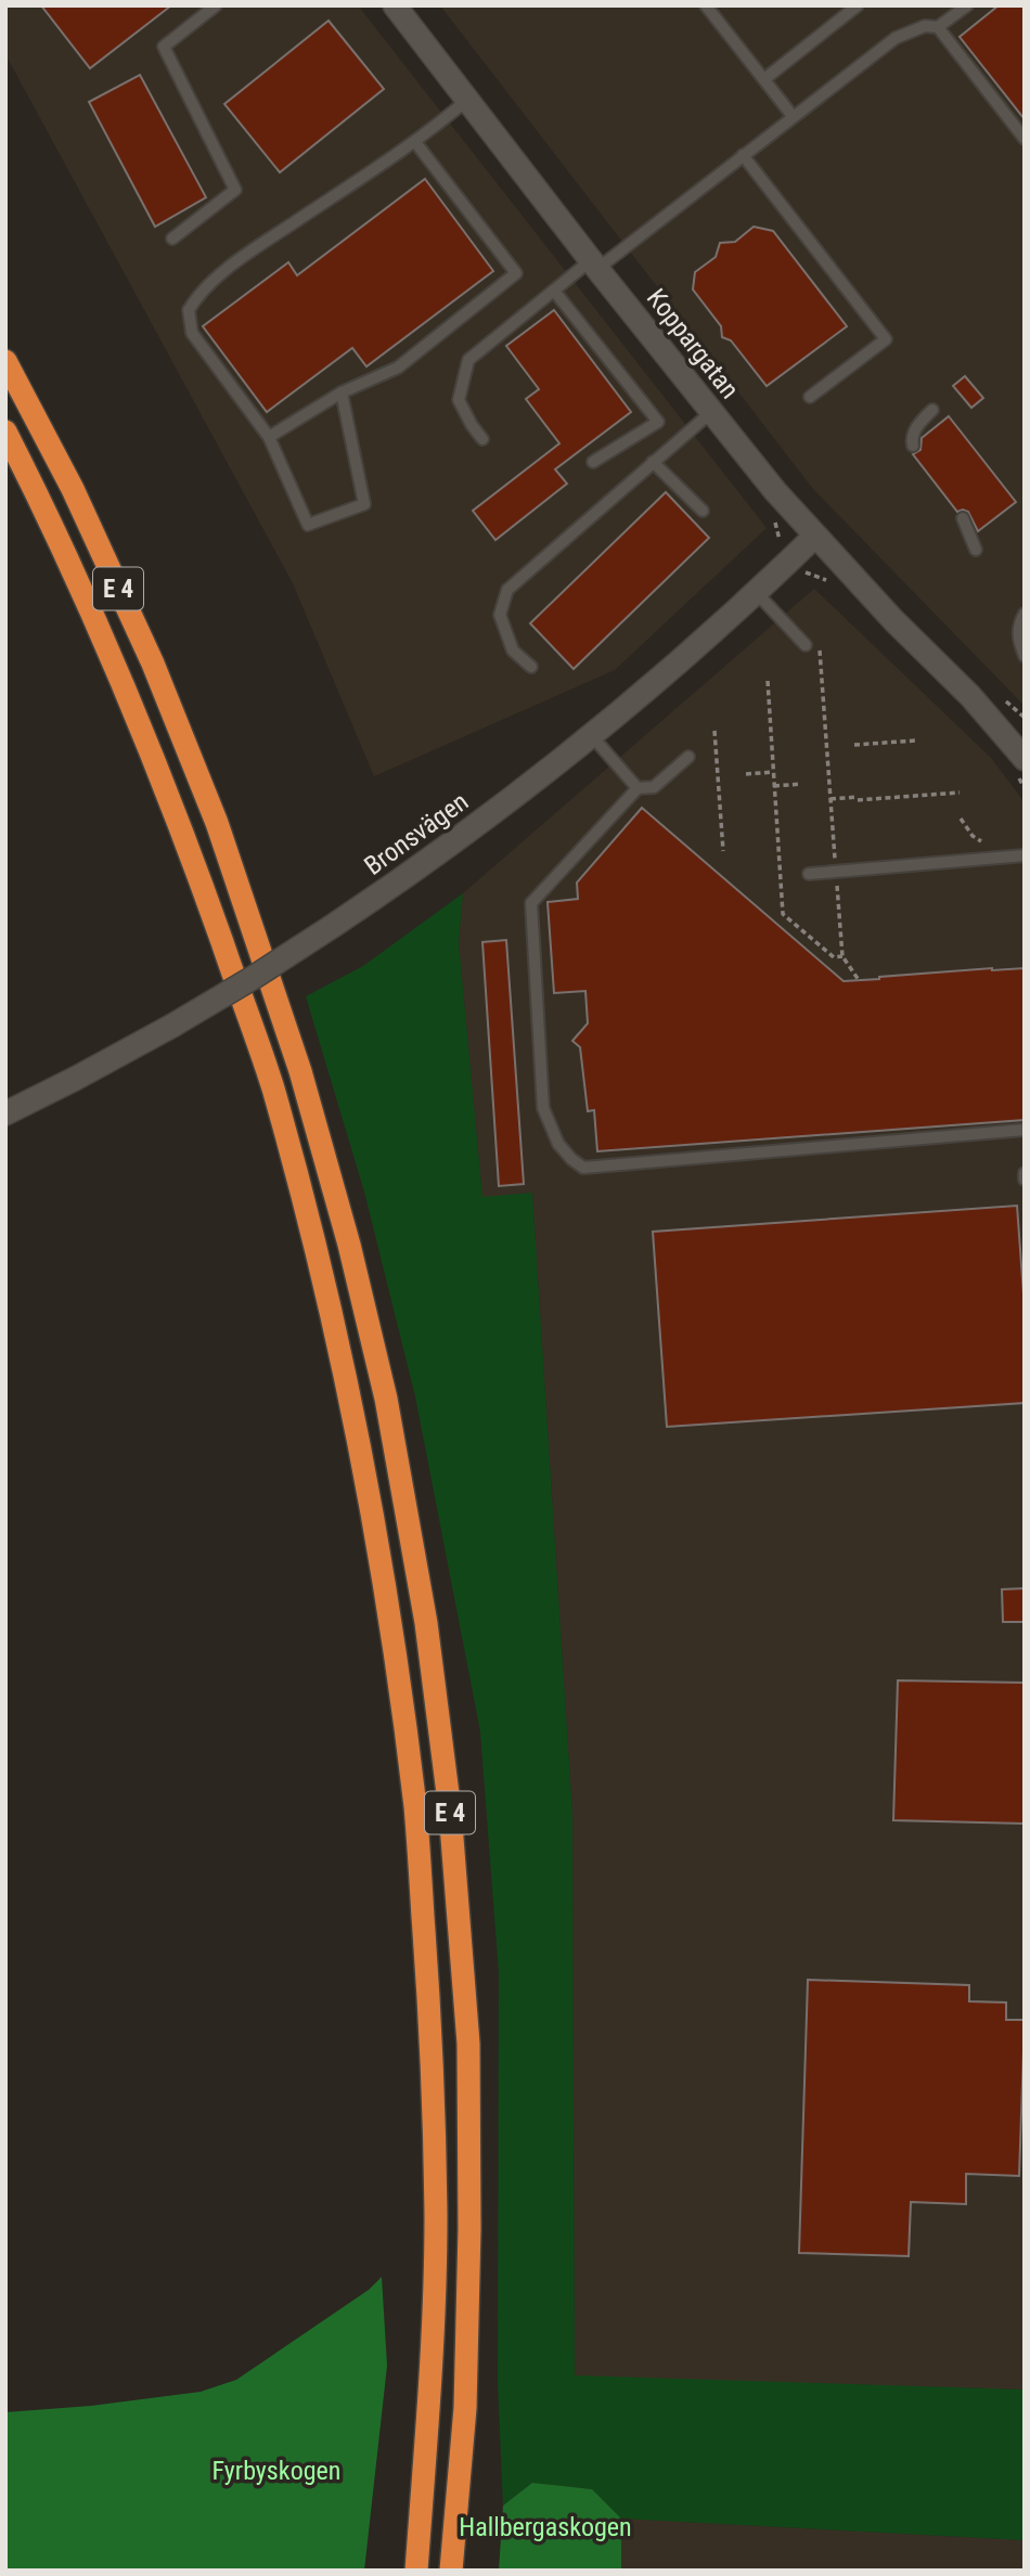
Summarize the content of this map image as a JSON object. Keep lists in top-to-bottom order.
{
  "streets": {
    "highway": ["E 4"],
    "street": ["Koppargatan", "Bronsvägen"]
  },
  "crossings": [
    ["Koppargatan", "Bronsvägen"]
  ],
  "parks": ["Fyrbyskogen", "Hallbergaskogen"]
}
